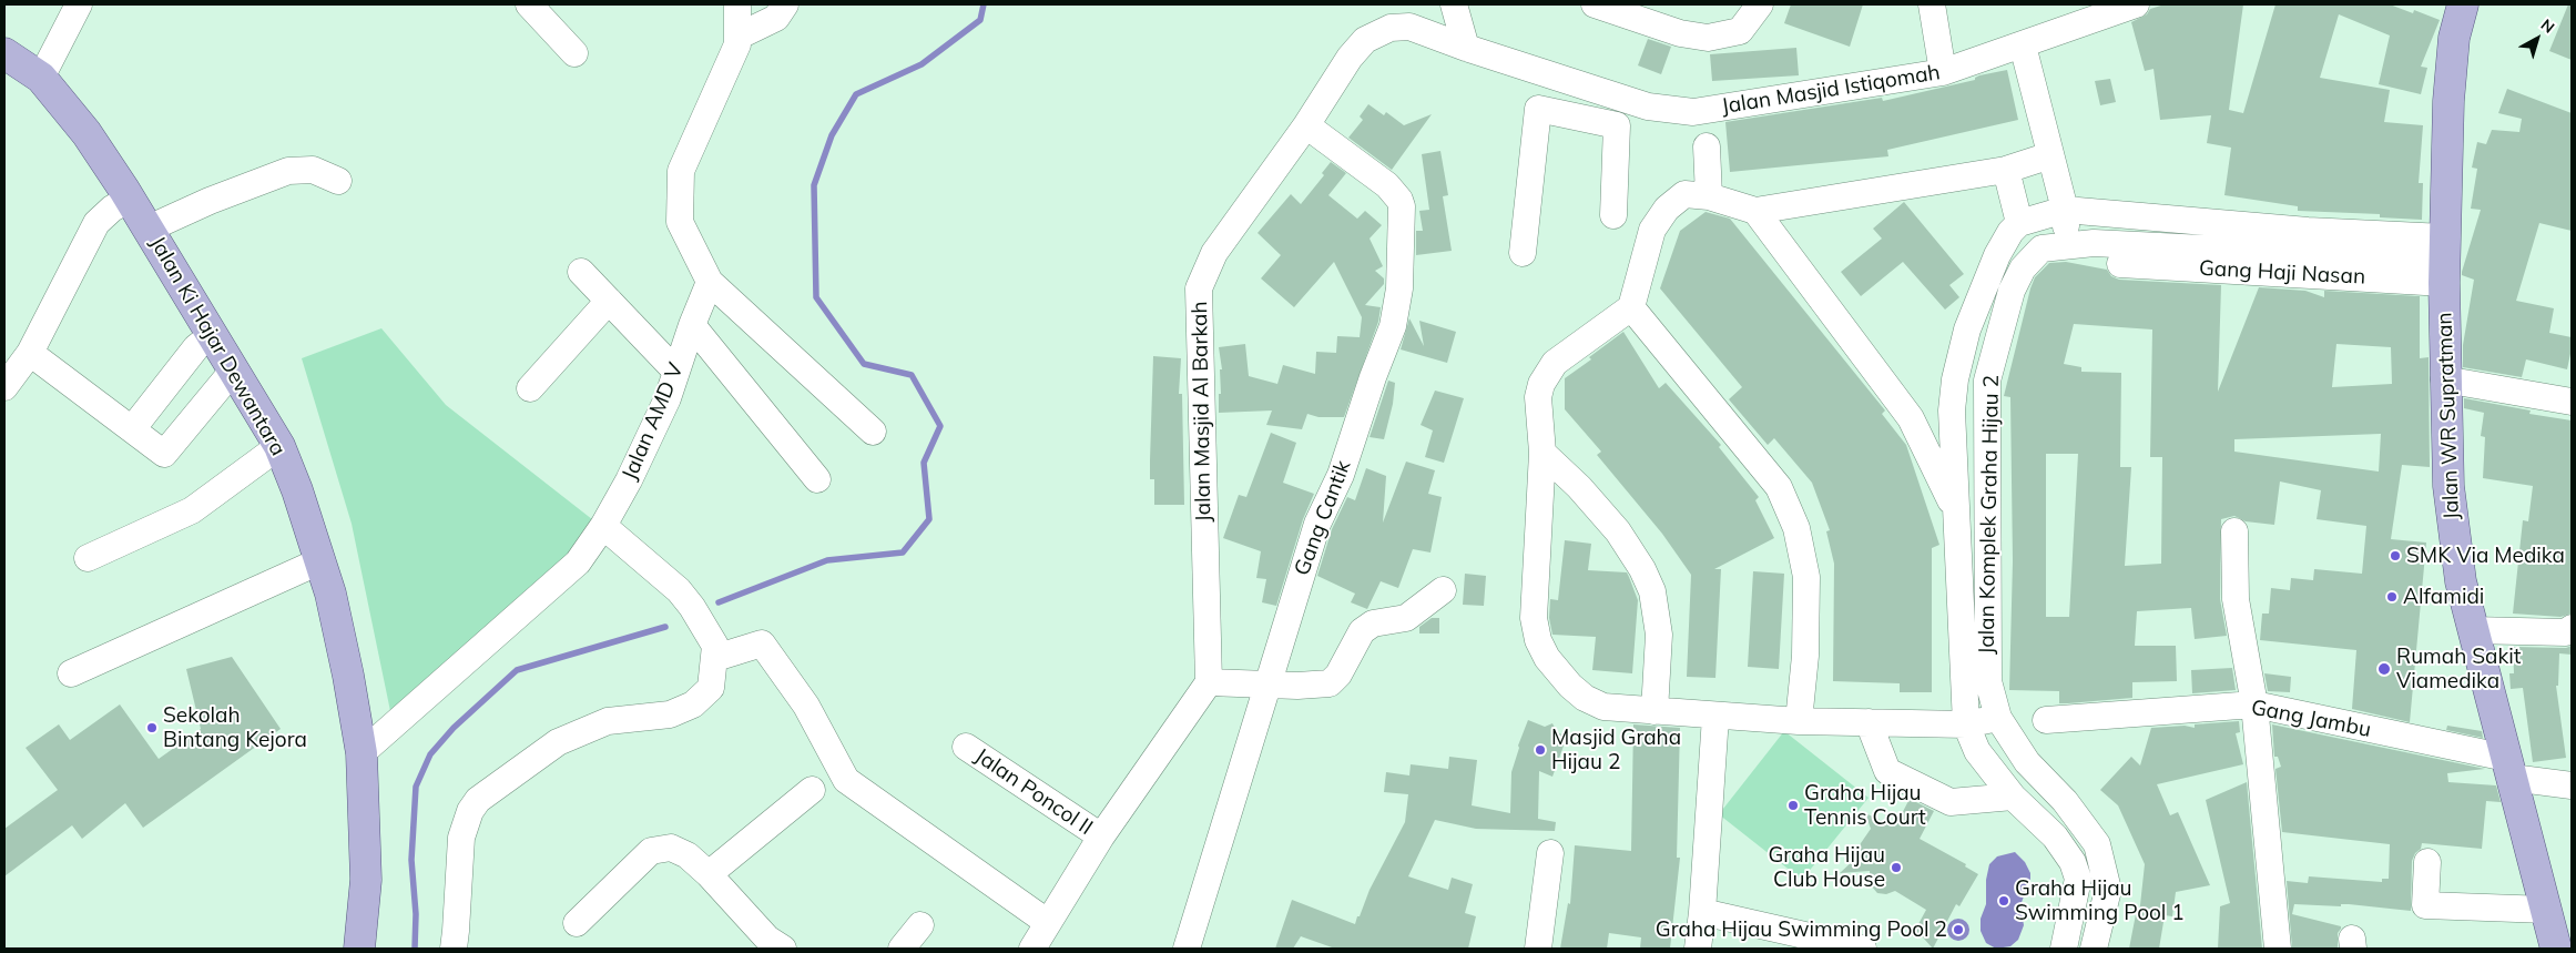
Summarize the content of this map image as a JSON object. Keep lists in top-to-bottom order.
{
  "streets": {
    "main road": ["Jalan Ki Hajar Dewantara", "Jalan WR Supratman"],
    "street": [
      "Jalan Masjid Istiqomah",
      "Gang Haji Nasan",
      "Jalan Masjid Al Barkah",
      "Jalan AMD V",
      "Jalan Komplek Graha Hijau 2",
      "Gang Cantik",
      "Gang Jambu",
      "Jalan Poncol II"
    ]
  },
  "crossings": [
    ["Jalan Masjid Istiqomah", "Jalan Masjid Al Barkah"],
    ["Gang Haji Nasan", "Jalan WR Supratman"],
    ["Gang Haji Nasan", "Jalan Komplek Graha Hijau 2"],
    ["Jalan Ki Hajar Dewantara", "Jalan AMD V"],
    ["Jalan Masjid Al Barkah", "Gang Cantik"],
    ["Jalan WR Supratman", "Jalan Komplek Graha Hijau 2"],
    ["Jalan WR Supratman", "Gang Jambu"]
  ],
  "places": [
    "SMK Via Medika",
    "Alfamidi",
    "Rumah Sakit Viamedika",
    "Sekolah Bintang Kejora",
    "Masjid Graha Hijau 2",
    "Graha Hijau Tennis Court",
    "Graha Hijau Club House",
    "Graha Hijau Swimming Pool 1",
    "Graha Hijau Swimming Pool 2"
  ],
  "north": "top right"
}
